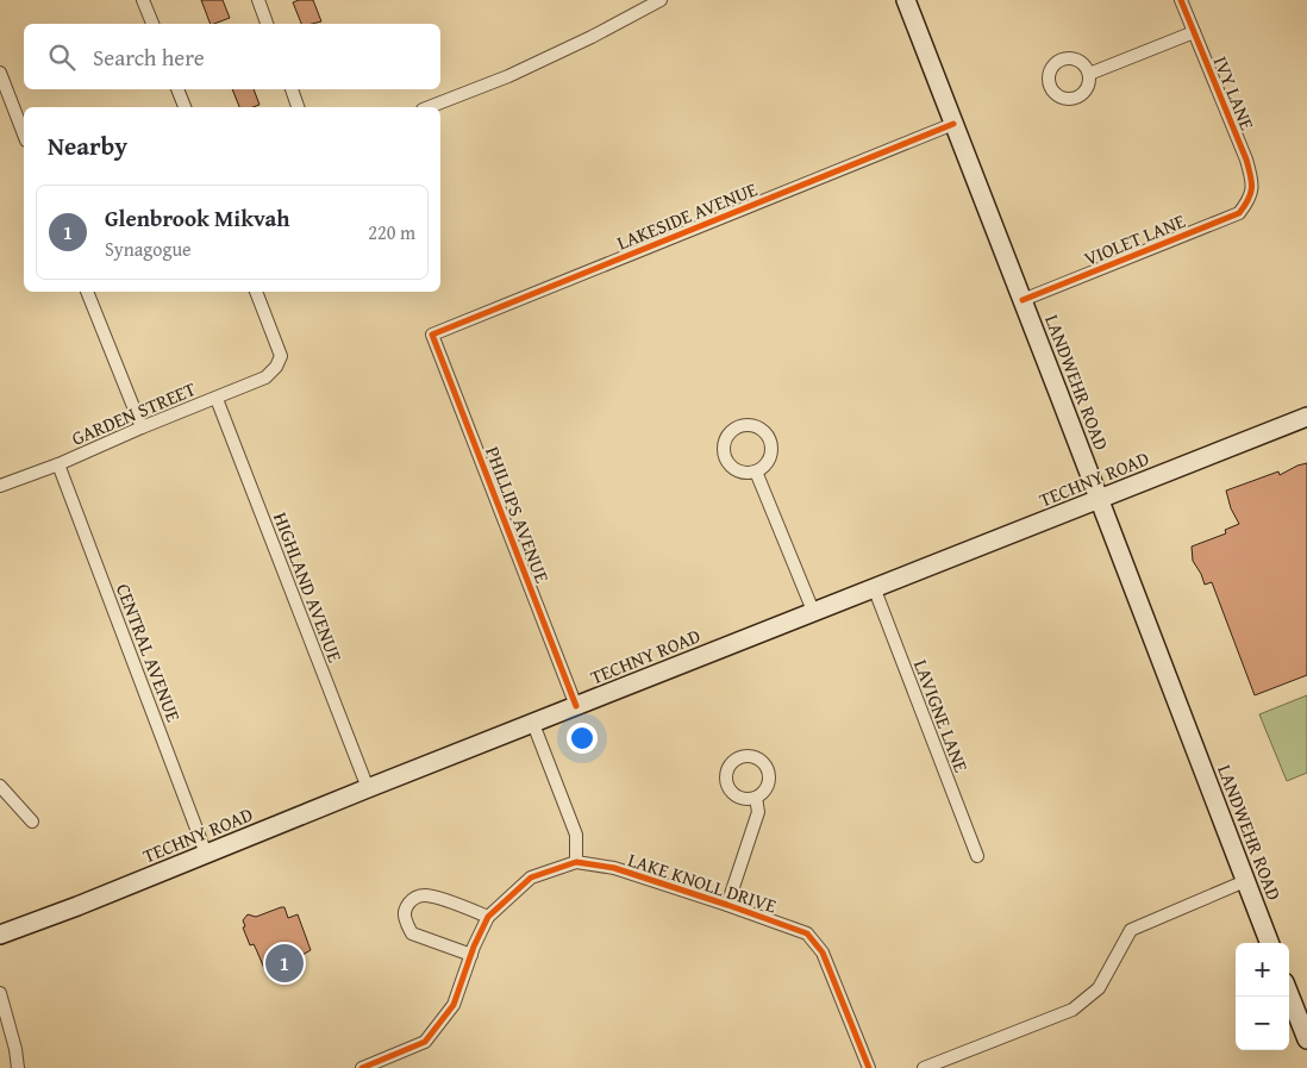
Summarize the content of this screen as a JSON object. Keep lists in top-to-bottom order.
{
  "streets": {
    "main road": ["LANDWEHR ROAD", "TECHNY ROAD"],
    "street": [
      "IVY LANE",
      "LAKESIDE AVENUE",
      "VIOLET LANE",
      "GARDEN STREET",
      "PHILLIPS AVENUE",
      "HIGHLAND AVENUE",
      "CENTRAL AVENUE",
      "LAVIGNE LANE",
      "LAKE KNOLL DRIVE"
    ]
  },
  "crossings": [
    ["IVY LANE", "VIOLET LANE"],
    ["LAKESIDE AVENUE", "LANDWEHR ROAD"],
    ["LAKESIDE AVENUE", "PHILLIPS AVENUE"],
    ["VIOLET LANE", "LANDWEHR ROAD"],
    ["LANDWEHR ROAD", "TECHNY ROAD"],
    ["GARDEN STREET", "HIGHLAND AVENUE"],
    ["GARDEN STREET", "CENTRAL AVENUE"],
    ["TECHNY ROAD", "PHILLIPS AVENUE"],
    ["TECHNY ROAD", "HIGHLAND AVENUE"],
    ["TECHNY ROAD", "CENTRAL AVENUE"],
    ["TECHNY ROAD", "LAVIGNE LANE"]
  ],
  "page": {
    "search": "Search here",
    "heading": "Nearby",
    "list": [
      {
        "mark": "1",
        "name": "Glenbrook Mikvah",
        "note": "Synagogue",
        "value": "220 m"
      }
    ],
    "pins": "1",
    "map_buttons": ["+", "−"]
  }
}
